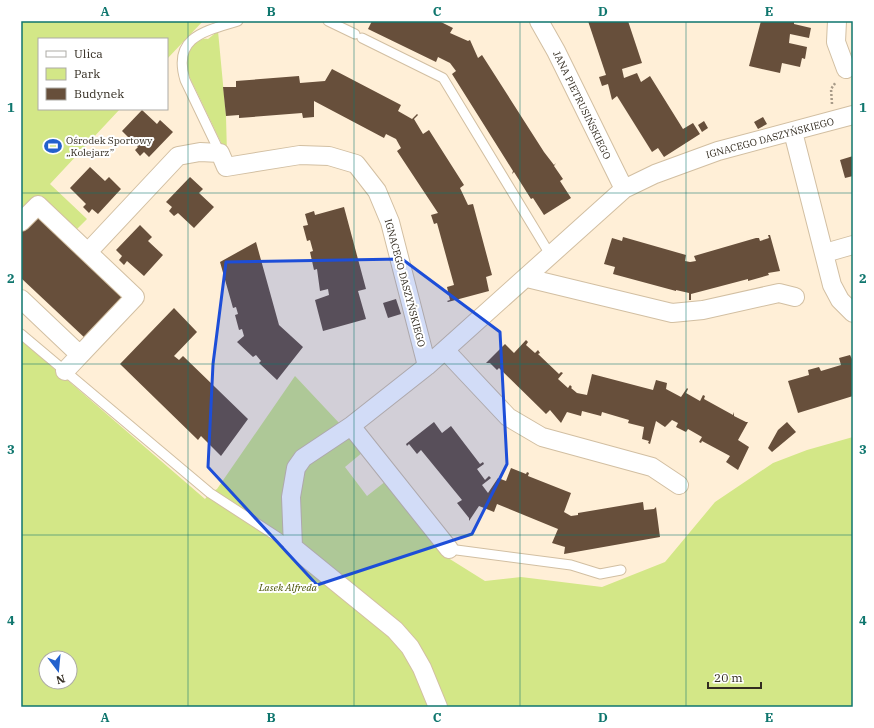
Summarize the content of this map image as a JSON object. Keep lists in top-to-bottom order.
{
  "streets": {
    "street": ["JANA PIETRUSIŃSKIEGO", "IGNACEGO DASZYŃSKIEGO"]
  },
  "crossings": [
    ["JANA PIETRUSIŃSKIEGO", "IGNACEGO DASZYŃSKIEGO"]
  ],
  "parks": ["Lasek Alfreda"],
  "places": {
    "sports": ["Ośrodek Sportowy „Kolejarz”"]
  },
  "legend": ["Ulica", "Park", "Budynek"],
  "scale_bar": "20 m",
  "north": "bottom",
  "grid": {
    "columns": [
      "A",
      "B",
      "C",
      "D",
      "E"
    ],
    "rows": [
      "1",
      "2",
      "3",
      "4"
    ]
  }
}
